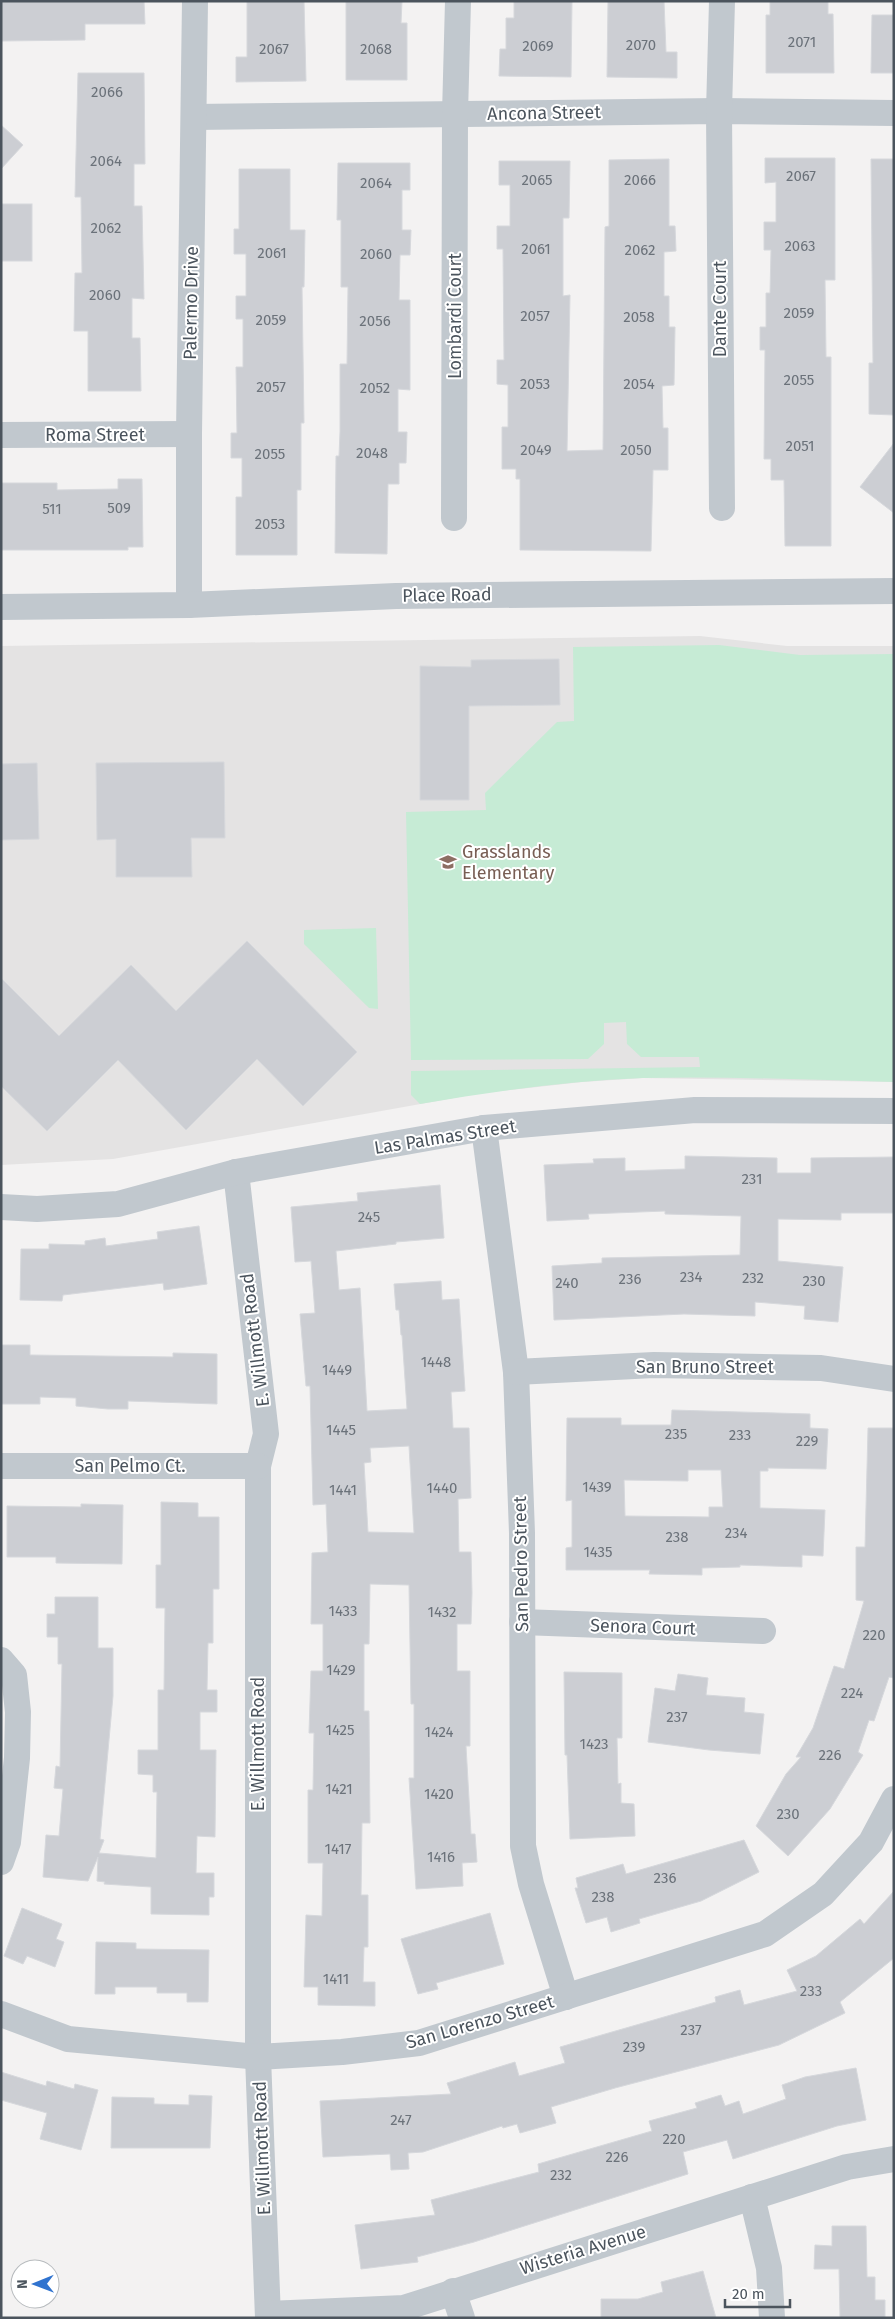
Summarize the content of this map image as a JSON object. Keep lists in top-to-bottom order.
{
  "streets": {
    "street": [
      "Ancona Street",
      "Palermo Drive",
      "Dante Court",
      "Lombardi Court",
      "Roma Street",
      "Place Road",
      "Las Palmas Street",
      "E. Willmott Road",
      "San Bruno Street",
      "San Pelmo Ct.",
      "San Pedro Street",
      "Senora Court",
      "San Lorenzo Street",
      "Wisteria Avenue"
    ]
  },
  "crossings": [
    ["Ancona Street", "Palermo Drive"],
    ["Ancona Street", "Dante Court"],
    ["Ancona Street", "Lombardi Court"],
    ["Palermo Drive", "Roma Street"],
    ["Palermo Drive", "Place Road"],
    ["Las Palmas Street", "E. Willmott Road"],
    ["Las Palmas Street", "San Pedro Street"],
    ["E. Willmott Road", "San Pelmo Ct."],
    ["E. Willmott Road", "San Lorenzo Street"],
    ["E. Willmott Road", "Wisteria Avenue"],
    ["San Bruno Street", "San Pedro Street"],
    ["San Pedro Street", "Senora Court"],
    ["San Pedro Street", "San Lorenzo Street"]
  ],
  "places": {
    "school or university": ["Grasslands Elementary"]
  },
  "house_numbers": [
    "2071",
    "2070",
    "2069",
    "2067",
    "2068",
    "2066",
    "2064",
    "2067",
    "2065",
    "2066",
    "2064",
    "2062",
    "2063",
    "2061",
    "2062",
    "2061",
    "2060",
    "2060",
    "2059",
    "2057",
    "2058",
    "2059",
    "2056",
    "2055",
    "2053",
    "2054",
    "2057",
    "2052",
    "2051",
    "2049",
    "2050",
    "2048",
    "2055",
    "509",
    "511",
    "2053",
    "231",
    "245",
    "234",
    "232",
    "236",
    "230",
    "240",
    "1448",
    "1449",
    "1445",
    "235",
    "233",
    "229",
    "1439",
    "1440",
    "1441",
    "234",
    "238",
    "1435",
    "1433",
    "1432",
    "220",
    "1429",
    "224",
    "237",
    "1425",
    "1424",
    "1423",
    "226",
    "1421",
    "1420",
    "230",
    "1417",
    "1416",
    "236",
    "238",
    "1411",
    "233",
    "237",
    "239",
    "247",
    "220",
    "226",
    "232"
  ],
  "scale_bar": "20 m",
  "north": "left"
}
